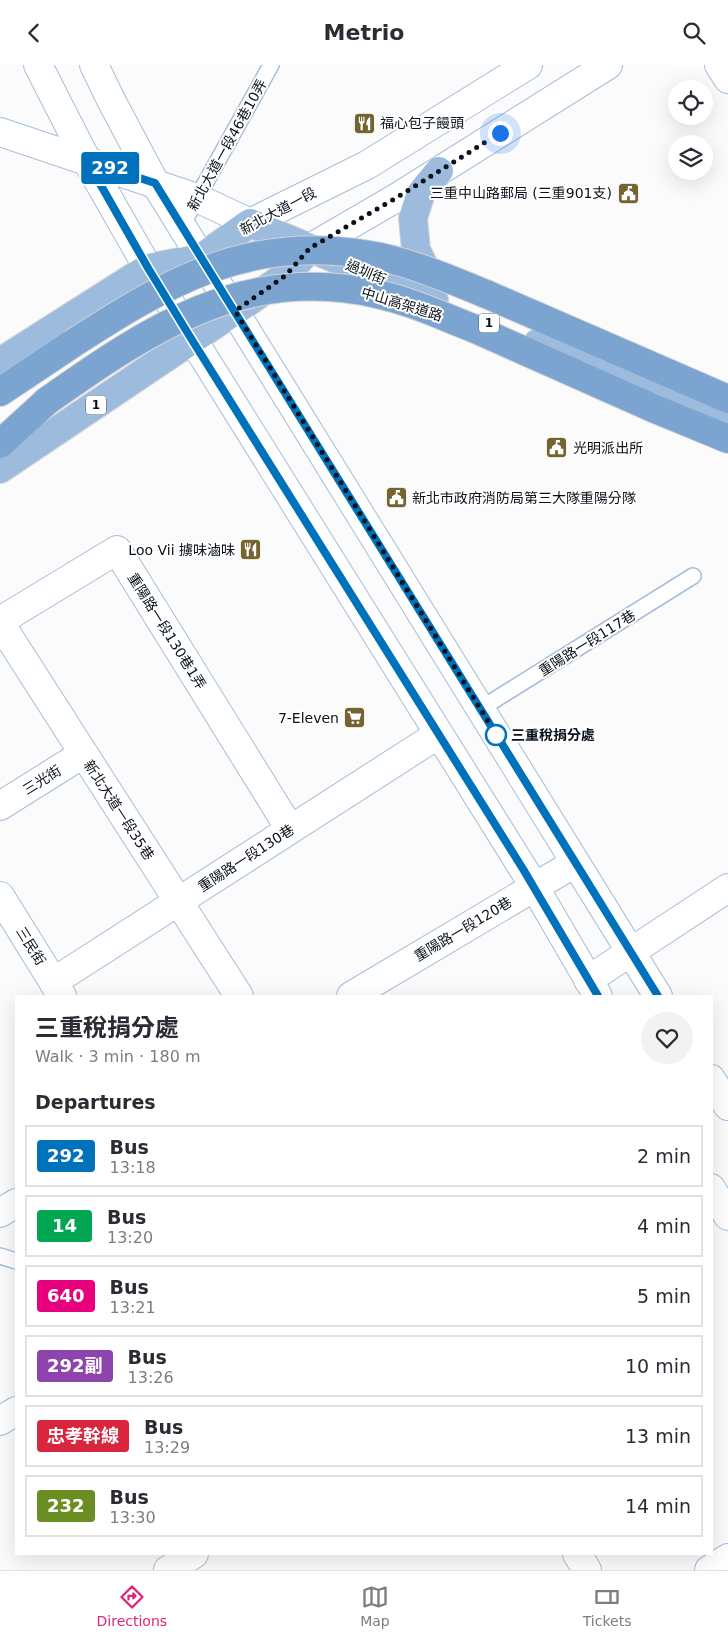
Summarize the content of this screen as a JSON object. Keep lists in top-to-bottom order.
{
  "streets": {
    "highway": ["中山高架道路", "1"],
    "main road": ["新北大道一段", "過圳街"],
    "street": [
      "重陽路一段130巷1弄",
      "三光街",
      "新北大道一段35巷",
      "重陽路一段130巷",
      "重陽路一段120巷",
      "三民街"
    ],
    "lane": ["新北大道一段46巷10弄", "重陽路一段117巷"]
  },
  "crossings": [
    ["新北大道一段46巷10弄", "過圳街"],
    ["新北大道一段", "過圳街"],
    ["過圳街", "1"],
    ["重陽路一段130巷1弄", "新北大道一段35巷"],
    ["重陽路一段130巷1弄", "重陽路一段130巷"],
    ["三光街", "新北大道一段35巷"],
    ["新北大道一段35巷", "重陽路一段130巷"],
    ["重陽路一段130巷", "三民街"]
  ],
  "places": {
    "restaurant": ["福心包子饅頭", "Loo Vii 擄味滷味"],
    "public building": ["三重中山路郵局 (三重901支)", "光明派出所", "新北市政府消防局第三大隊重陽分隊"],
    "supermarket": ["7-Eleven"],
    "other": ["三重稅捐分處"]
  },
  "lines": ["bus line 292"],
  "page": {
    "header": "Metrio",
    "on_map": "292",
    "heading": [
      ["三重稅捐分處", "Walk · 3 min · 180 m"],
      "Departures"
    ],
    "list": [
      {
        "mark": "292",
        "name": "Bus",
        "note": "13:18",
        "value": "2 min"
      },
      {
        "mark": "14",
        "name": "Bus",
        "note": "13:20",
        "value": "4 min"
      },
      {
        "mark": "640",
        "name": "Bus",
        "note": "13:21",
        "value": "5 min"
      },
      {
        "mark": "292副",
        "name": "Bus",
        "note": "13:26",
        "value": "10 min"
      },
      {
        "mark": "忠孝幹線",
        "name": "Bus",
        "note": "13:29",
        "value": "13 min"
      },
      {
        "mark": "232",
        "name": "Bus",
        "note": "13:30",
        "value": "14 min"
      }
    ],
    "tabs": ["Directions", "Map", "Tickets"]
  }
}
